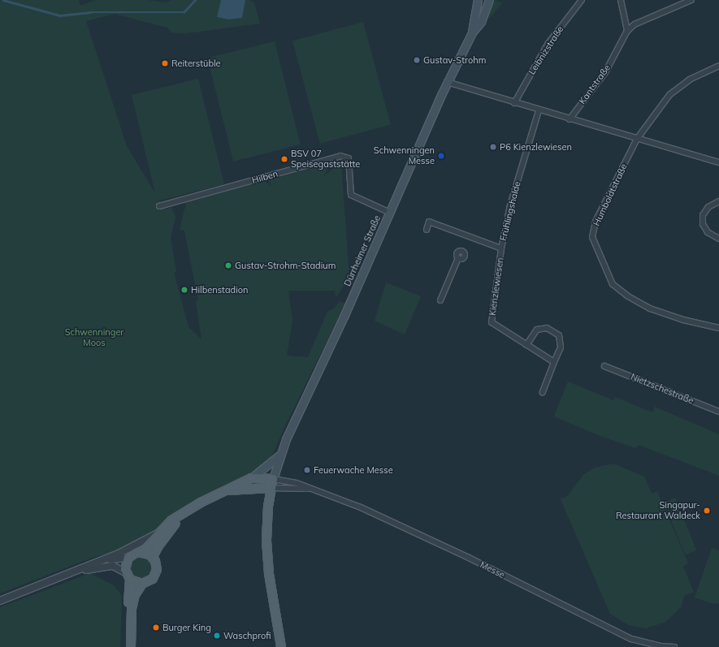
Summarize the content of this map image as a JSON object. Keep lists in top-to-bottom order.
{
  "streets": {
    "main road": ["Dürrheimer Straße"],
    "street": [
      "Leibnizstraße",
      "Kantstraße",
      "Hilben",
      "Humboldtstraße",
      "Frühlingshalde",
      "Kienzlewiesen",
      "Nietzschestraße",
      "Messe"
    ]
  },
  "crossings": [
    ["Hilben", "Dürrheimer Straße"],
    ["Frühlingshalde", "Kienzlewiesen"],
    ["Dürrheimer Straße", "Messe"]
  ],
  "parks": ["Schwenninger Moos"],
  "places": [
    "Gustav-Strohm",
    "Reiterstüble",
    "P6 Kienzlewiesen",
    "Schwenningen Messe",
    "BSV 07 Speisegaststätte",
    "Gustav-Strohm-Stadium",
    "Hilbenstadion",
    "Feuerwache Messe",
    "Singapur- Restaurant Waldeck",
    "Burger King",
    "Waschprofi"
  ]
}
